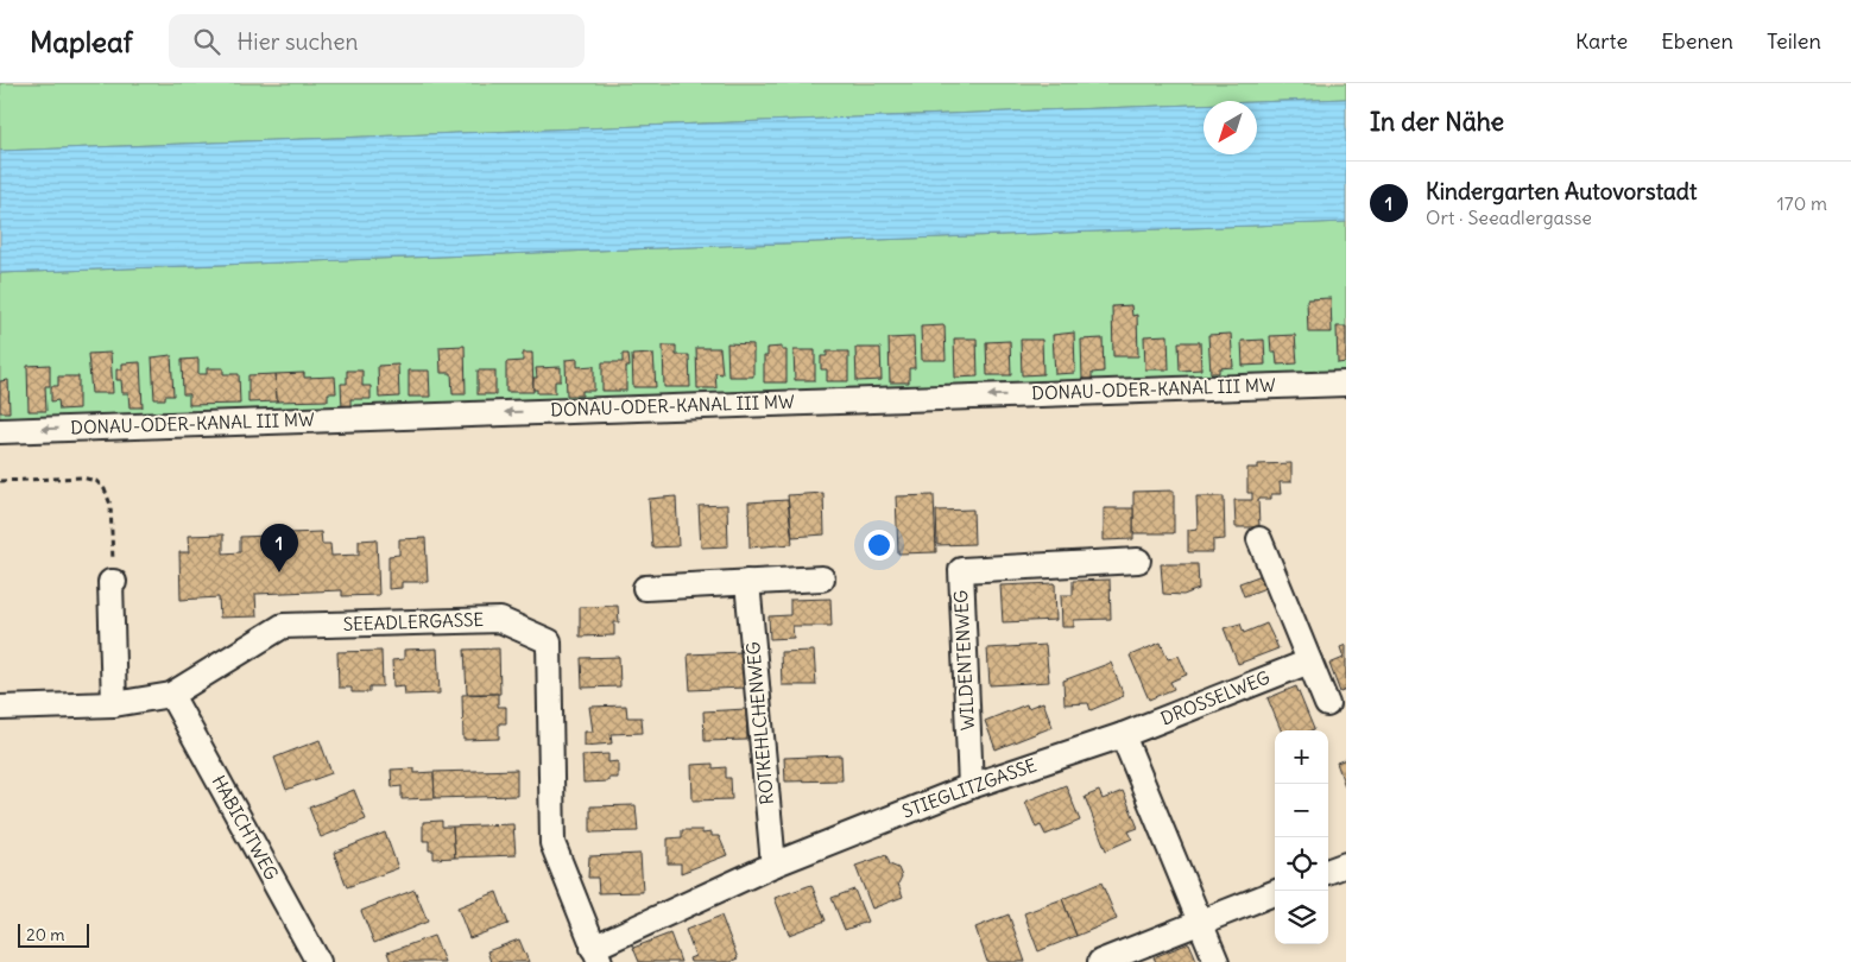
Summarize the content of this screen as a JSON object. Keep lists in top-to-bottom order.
{
  "streets": {
    "street": [
      "DONAU-ODER-KANAL III MW",
      "SEEADLERGASSE",
      "WILDENTENWEG",
      "DROSSELWEG",
      "ROTKEHLCHENWEG",
      "STIEGLITZGASSE",
      "HABICHTWEG"
    ]
  },
  "crossings": [
    ["SEEADLERGASSE", "STIEGLITZGASSE"],
    ["SEEADLERGASSE", "HABICHTWEG"],
    ["WILDENTENWEG", "STIEGLITZGASSE"],
    ["DROSSELWEG", "STIEGLITZGASSE"],
    ["ROTKEHLCHENWEG", "STIEGLITZGASSE"]
  ],
  "one_way": ["DONAU-ODER-KANAL III MW"],
  "scale_bar": "20 m",
  "north": "bottom left",
  "page": {
    "header": "Mapleaf",
    "search": "Hier suchen",
    "nav": ["Karte", "Ebenen", "Teilen"],
    "heading": "In der Nähe",
    "list": [
      {
        "mark": "1",
        "name": "Kindergarten Autovorstadt",
        "note": "Ort · Seeadlergasse",
        "value": "170 m"
      }
    ],
    "pins": "1",
    "map_buttons": ["+", "−"],
    "scale": "20 m"
  }
}
